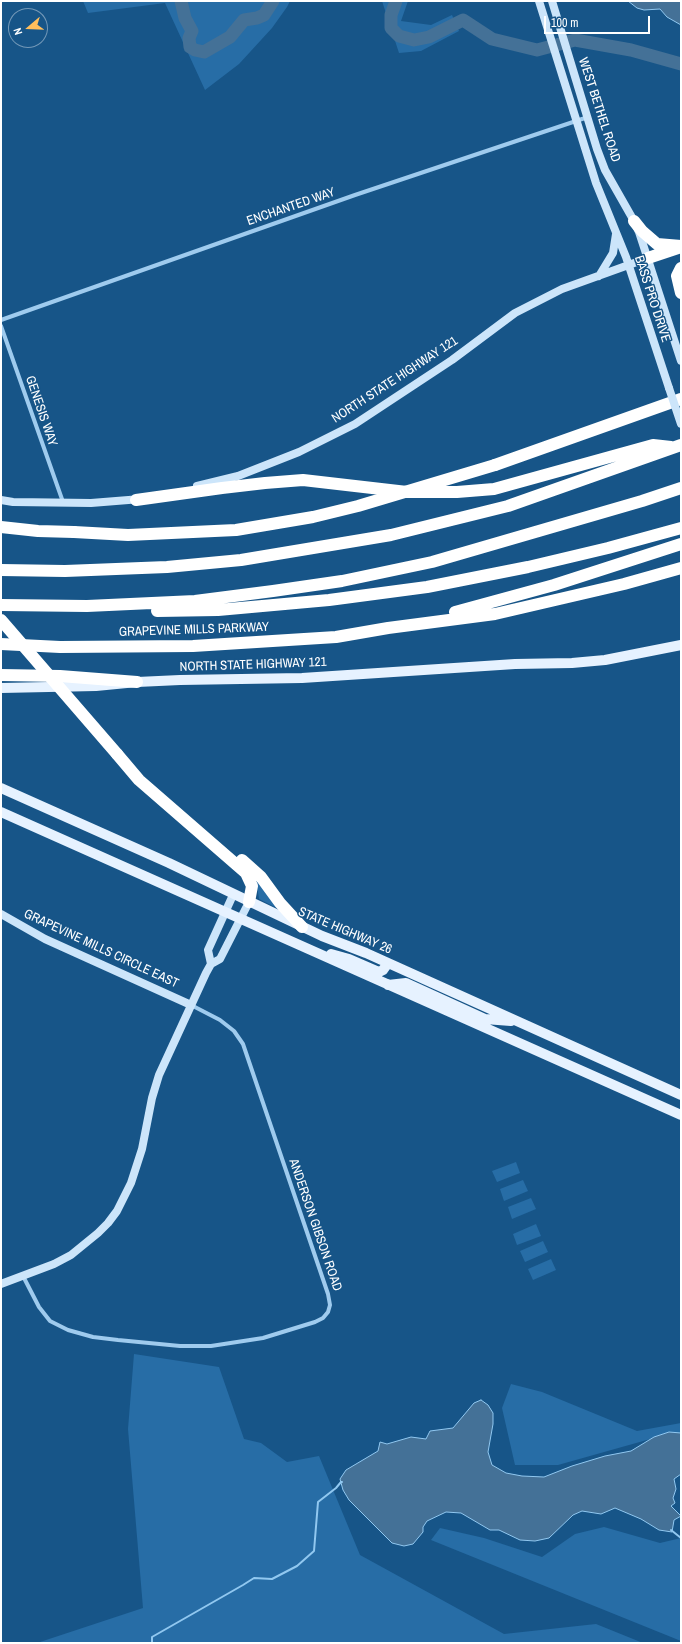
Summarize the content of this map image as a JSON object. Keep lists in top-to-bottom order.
{
  "streets": {
    "highway": ["GRAPEVINE MILLS PARKWAY"],
    "main road": [
      "WEST BETHEL ROAD",
      "BASS PRO DRIVE",
      "NORTH STATE HIGHWAY 121",
      "STATE HIGHWAY 26",
      "GRAPEVINE MILLS CIRCLE EAST"
    ],
    "street": ["ENCHANTED WAY", "GENESIS WAY", "ANDERSON GIBSON ROAD"]
  },
  "crossings": [
    ["WEST BETHEL ROAD", "ENCHANTED WAY"],
    ["WEST BETHEL ROAD", "BASS PRO DRIVE"],
    ["BASS PRO DRIVE", "NORTH STATE HIGHWAY 121"],
    ["NORTH STATE HIGHWAY 121", "GENESIS WAY"],
    ["GRAPEVINE MILLS CIRCLE EAST", "ANDERSON GIBSON ROAD"]
  ],
  "scale_bar": "100 m",
  "north": "left"
}
